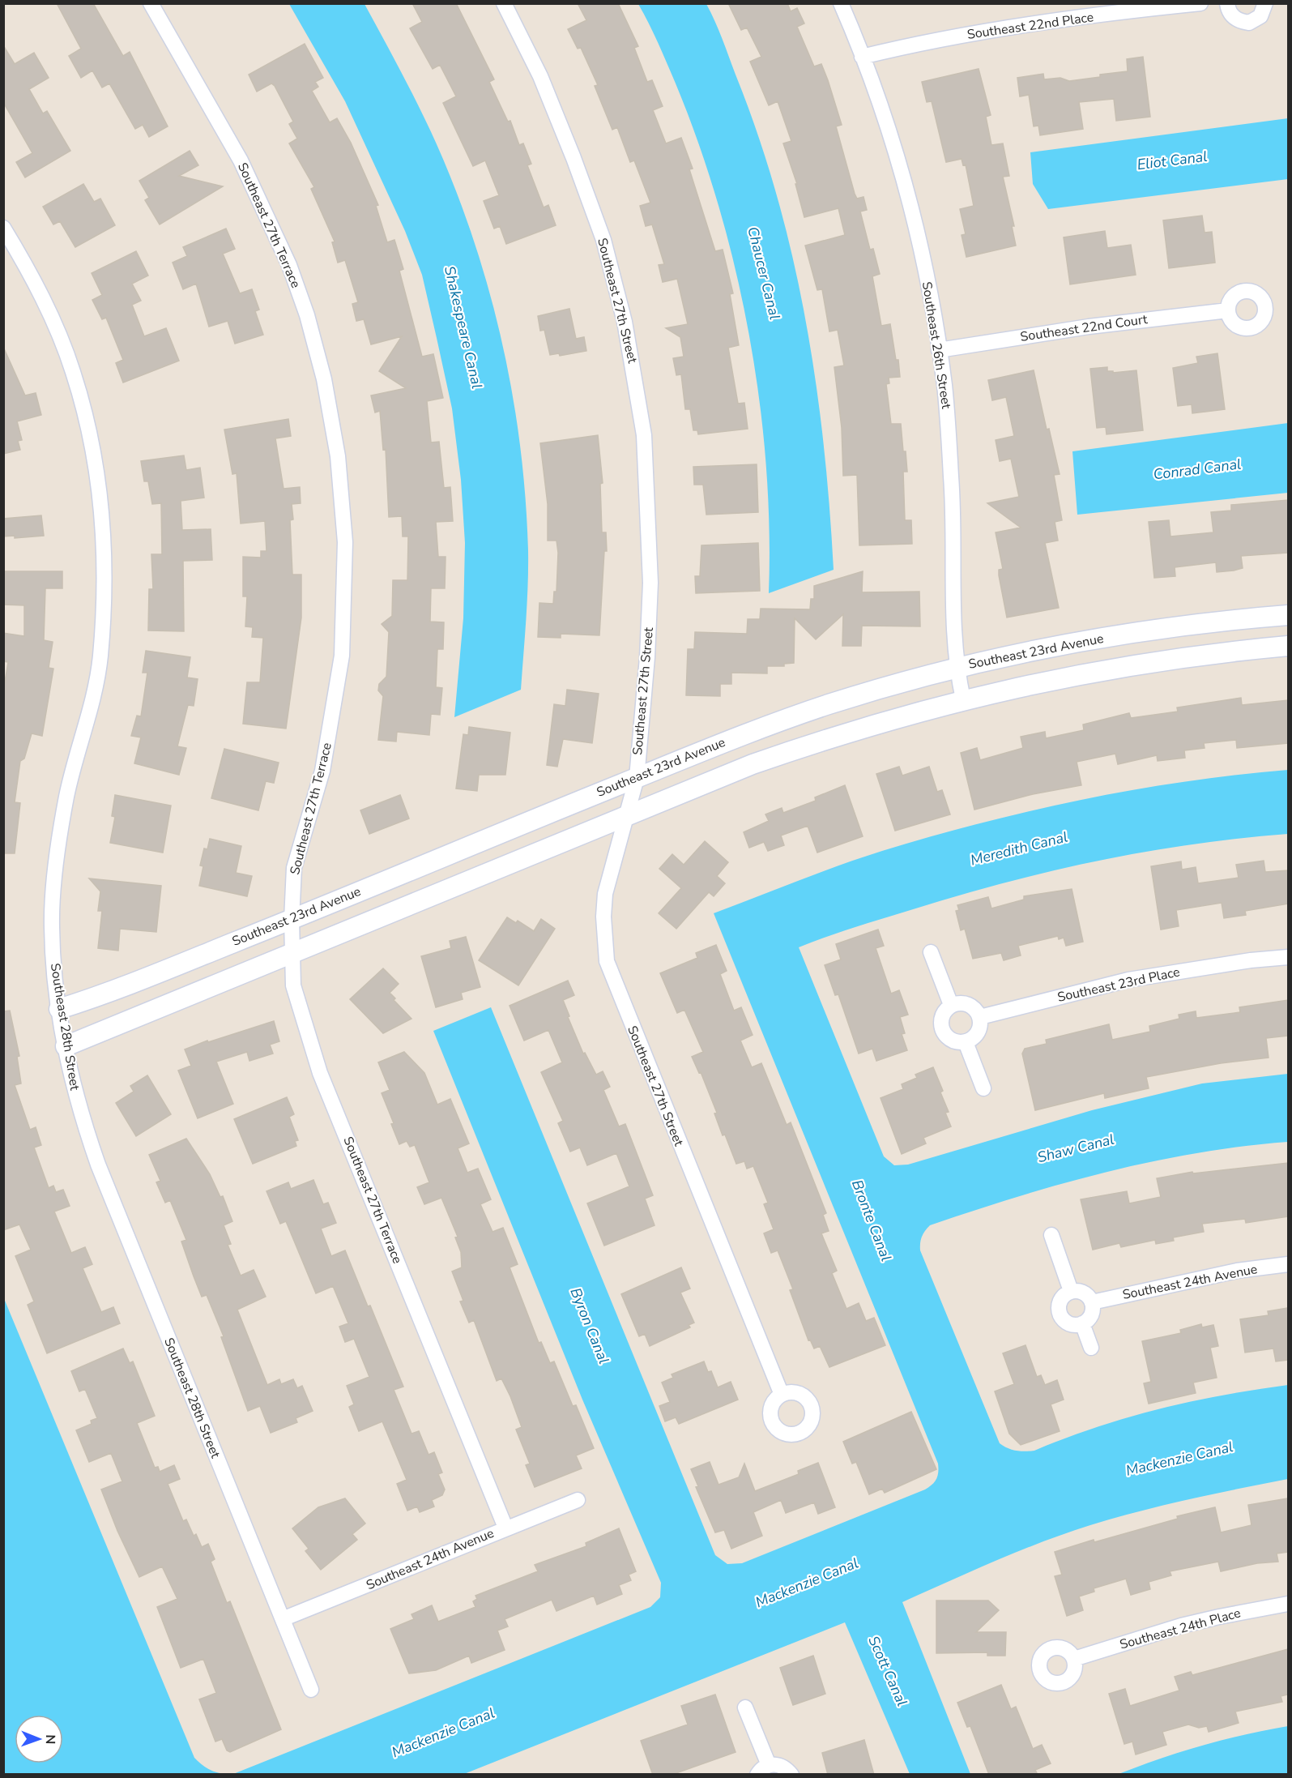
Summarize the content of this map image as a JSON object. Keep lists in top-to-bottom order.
{
  "streets": {
    "street": [
      "Southeast 22nd Place",
      "Southeast 27th Terrace",
      "Southeast 27th Street",
      "Southeast 22nd Court",
      "Southeast 26th Street",
      "Southeast 23rd Avenue",
      "Southeast 23rd Place",
      "Southeast 28th Street",
      "Southeast 24th Avenue",
      "Southeast 24th Place"
    ]
  },
  "crossings": [
    ["Southeast 22nd Place", "Southeast 26th Street"],
    ["Southeast 27th Terrace", "Southeast 23rd Avenue"],
    ["Southeast 27th Terrace", "Southeast 24th Avenue"],
    ["Southeast 27th Street", "Southeast 23rd Avenue"],
    ["Southeast 22nd Court", "Southeast 26th Street"],
    ["Southeast 26th Street", "Southeast 23rd Avenue"],
    ["Southeast 23rd Avenue", "Southeast 28th Street"],
    ["Southeast 28th Street", "Southeast 24th Avenue"]
  ],
  "water": [
    "Eliot Canal",
    "Chaucer Canal",
    "Shakespeare Canal",
    "Conrad Canal",
    "Meredith Canal",
    "Shaw Canal",
    "Bronte Canal",
    "Byron Canal",
    "Mackenzie Canal",
    "Scott Canal"
  ],
  "north": "right"
}
